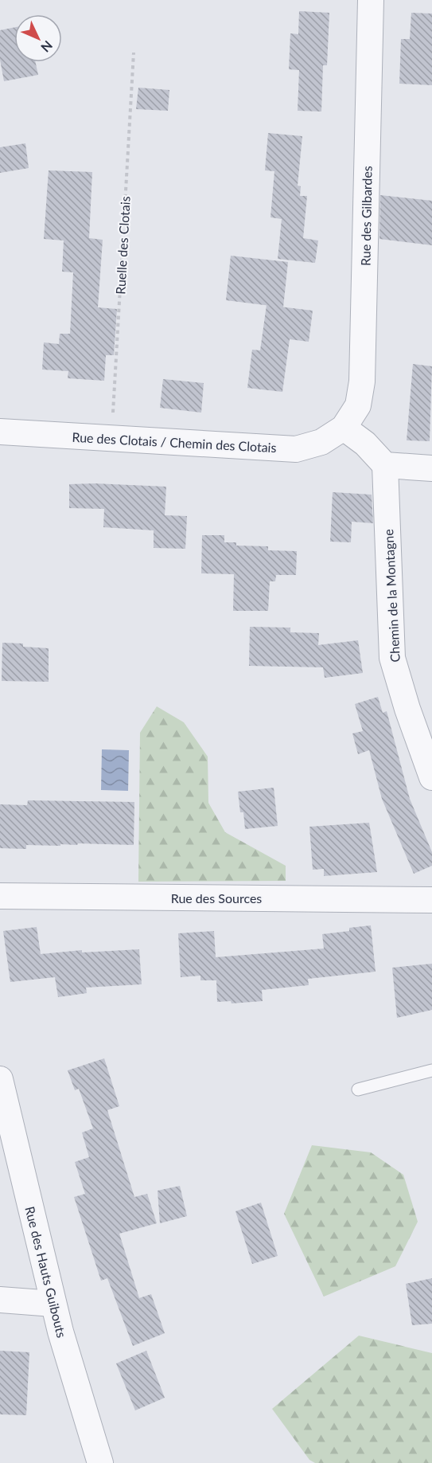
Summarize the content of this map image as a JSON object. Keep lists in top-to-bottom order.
{
  "streets": {
    "street": [
      "Rue des Gilbardes",
      "Rue des Clotais / Chemin des Clotais",
      "Chemin de la Montagne",
      "Rue des Sources",
      "Rue des Hauts Guibouts"
    ],
    "path": ["Ruelle des Clotais"]
  },
  "crossings": [
    ["Rue des Gilbardes", "Rue des Clotais / Chemin des Clotais"],
    ["Ruelle des Clotais", "Rue des Clotais / Chemin des Clotais"]
  ],
  "north": "bottom right"
}
